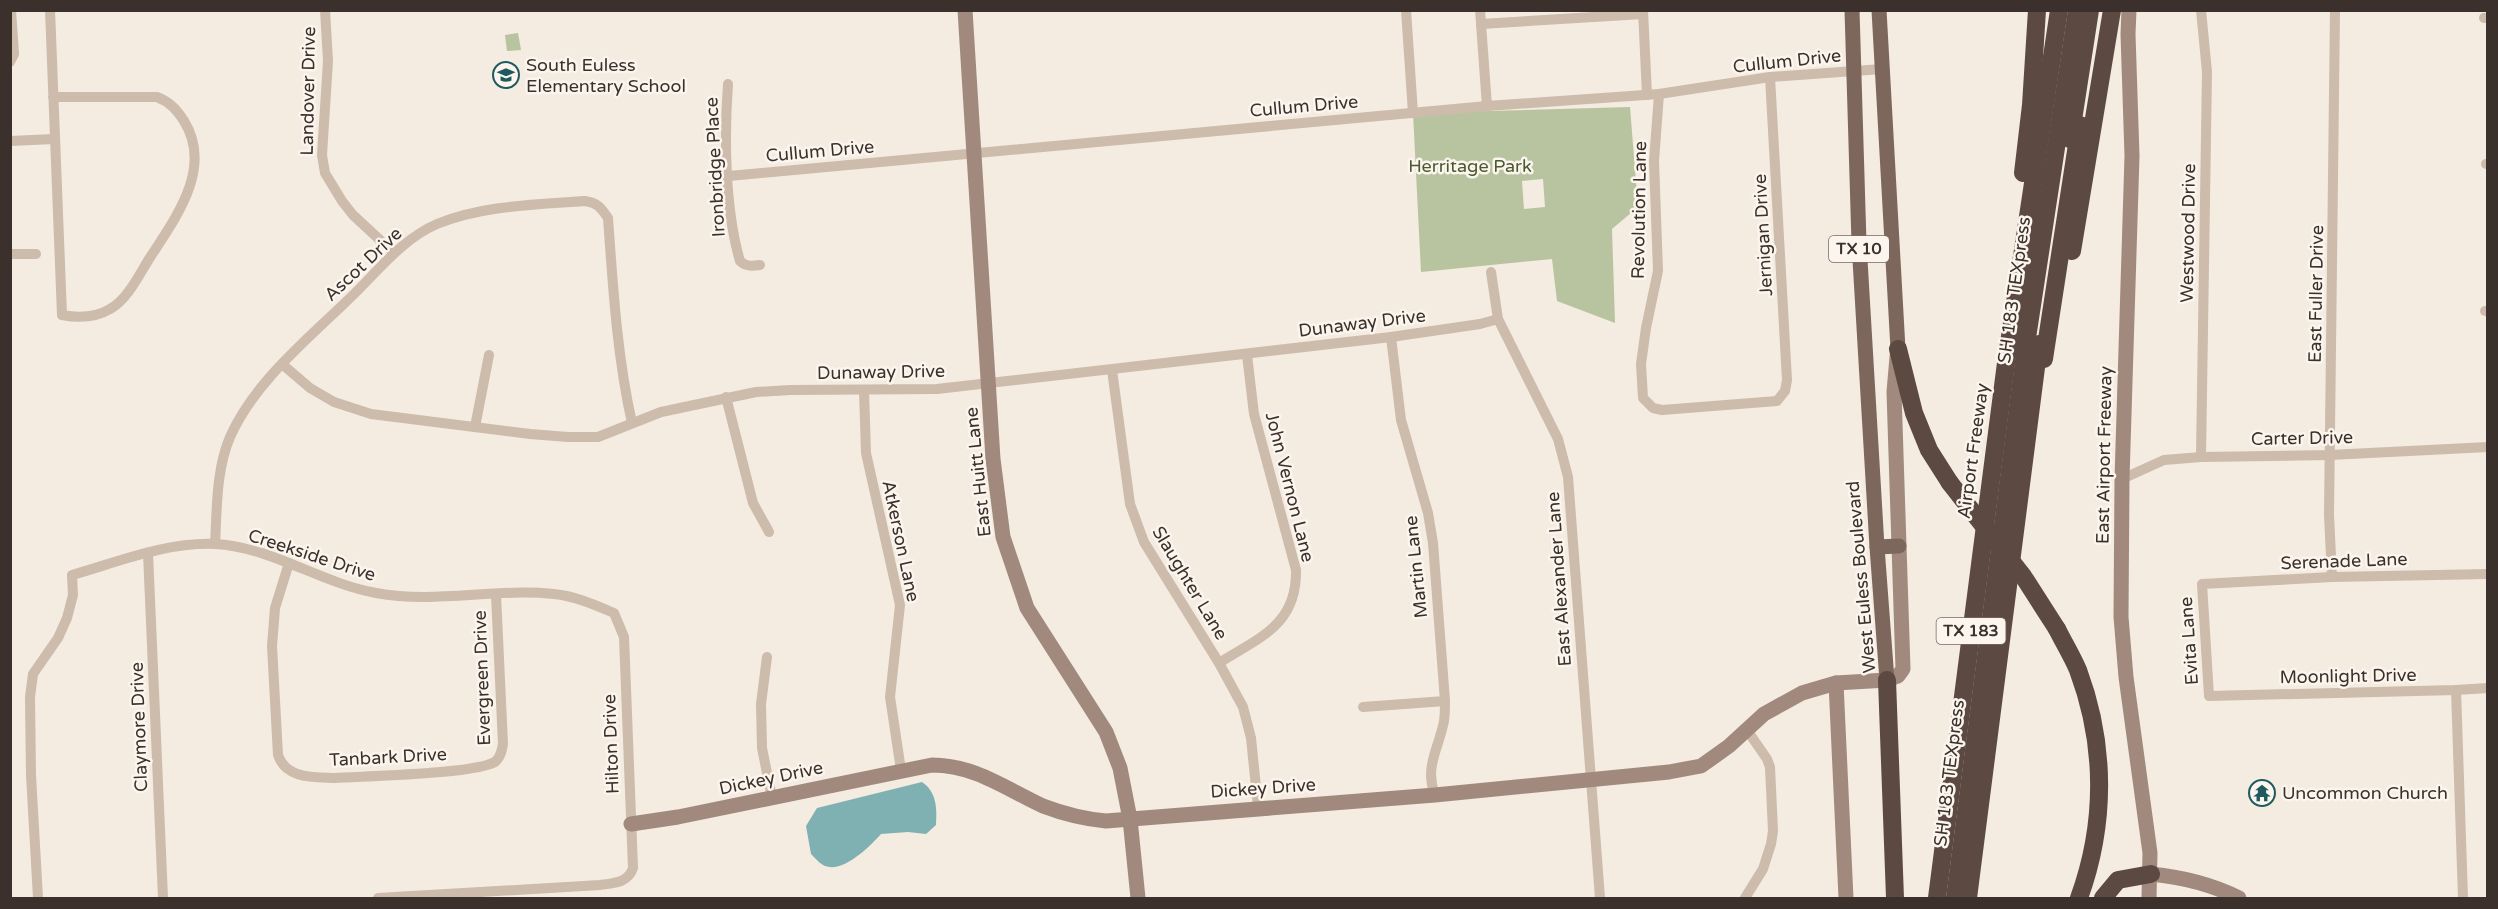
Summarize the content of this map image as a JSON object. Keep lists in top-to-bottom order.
{
  "streets": {
    "highway": ["SH 183 TEXpress", "Airport Freeway", "TX 183"],
    "main road": ["TX 10", "West Euless Boulevard"],
    "street": [
      "Cullum Drive",
      "Landover Drive",
      "Ironbridge Place",
      "Revolution Lane",
      "Westwood Drive",
      "Jernigan Drive",
      "Ascot Drive",
      "East Fuller Drive",
      "Dunaway Drive",
      "Carter Drive",
      "East Airport Freeway",
      "East Huitt Lane",
      "John Vernon Lane",
      "Atkerson Lane",
      "Creekside Drive",
      "Serenade Lane",
      "Martin Lane",
      "East Alexander Lane",
      "Slaughter Lane",
      "Evita Lane",
      "Moonlight Drive",
      "Evergreen Drive",
      "Claymore Drive",
      "Hilton Drive",
      "Tanbark Drive",
      "Dickey Drive"
    ]
  },
  "crossings": [
    ["Cullum Drive", "Ironbridge Place"],
    ["Cullum Drive", "Revolution Lane"],
    ["Cullum Drive", "Jernigan Drive"],
    ["Cullum Drive", "East Huitt Lane"],
    ["Cullum Drive", "West Euless Boulevard"],
    ["Landover Drive", "Ascot Drive"],
    ["Revolution Lane", "Jernigan Drive"],
    ["Westwood Drive", "Carter Drive"],
    ["Ascot Drive", "Dunaway Drive"],
    ["Ascot Drive", "Creekside Drive"],
    ["East Fuller Drive", "Carter Drive"],
    ["East Fuller Drive", "Serenade Lane"],
    ["Dunaway Drive", "East Huitt Lane"],
    ["Dunaway Drive", "John Vernon Lane"],
    ["Dunaway Drive", "Atkerson Lane"],
    ["Dunaway Drive", "Martin Lane"],
    ["Dunaway Drive", "East Alexander Lane"],
    ["Dunaway Drive", "Slaughter Lane"],
    ["Carter Drive", "East Airport Freeway"],
    ["East Huitt Lane", "Dickey Drive"],
    ["John Vernon Lane", "Slaughter Lane"],
    ["Atkerson Lane", "Dickey Drive"],
    ["Creekside Drive", "Evergreen Drive"],
    ["Creekside Drive", "Claymore Drive"],
    ["Creekside Drive", "Hilton Drive"],
    ["Creekside Drive", "Tanbark Drive"],
    ["Serenade Lane", "Evita Lane"],
    ["Martin Lane", "Dickey Drive"],
    ["West Euless Boulevard", "Dickey Drive"],
    ["East Alexander Lane", "Dickey Drive"],
    ["Slaughter Lane", "Dickey Drive"],
    ["Evita Lane", "Moonlight Drive"],
    ["Evergreen Drive", "Tanbark Drive"],
    ["Hilton Drive", "Dickey Drive"]
  ],
  "parks": ["Herritage Park"],
  "places": {
    "school or university": ["South Euless Elementary School"],
    "temple": ["Uncommon Church"]
  }
}
